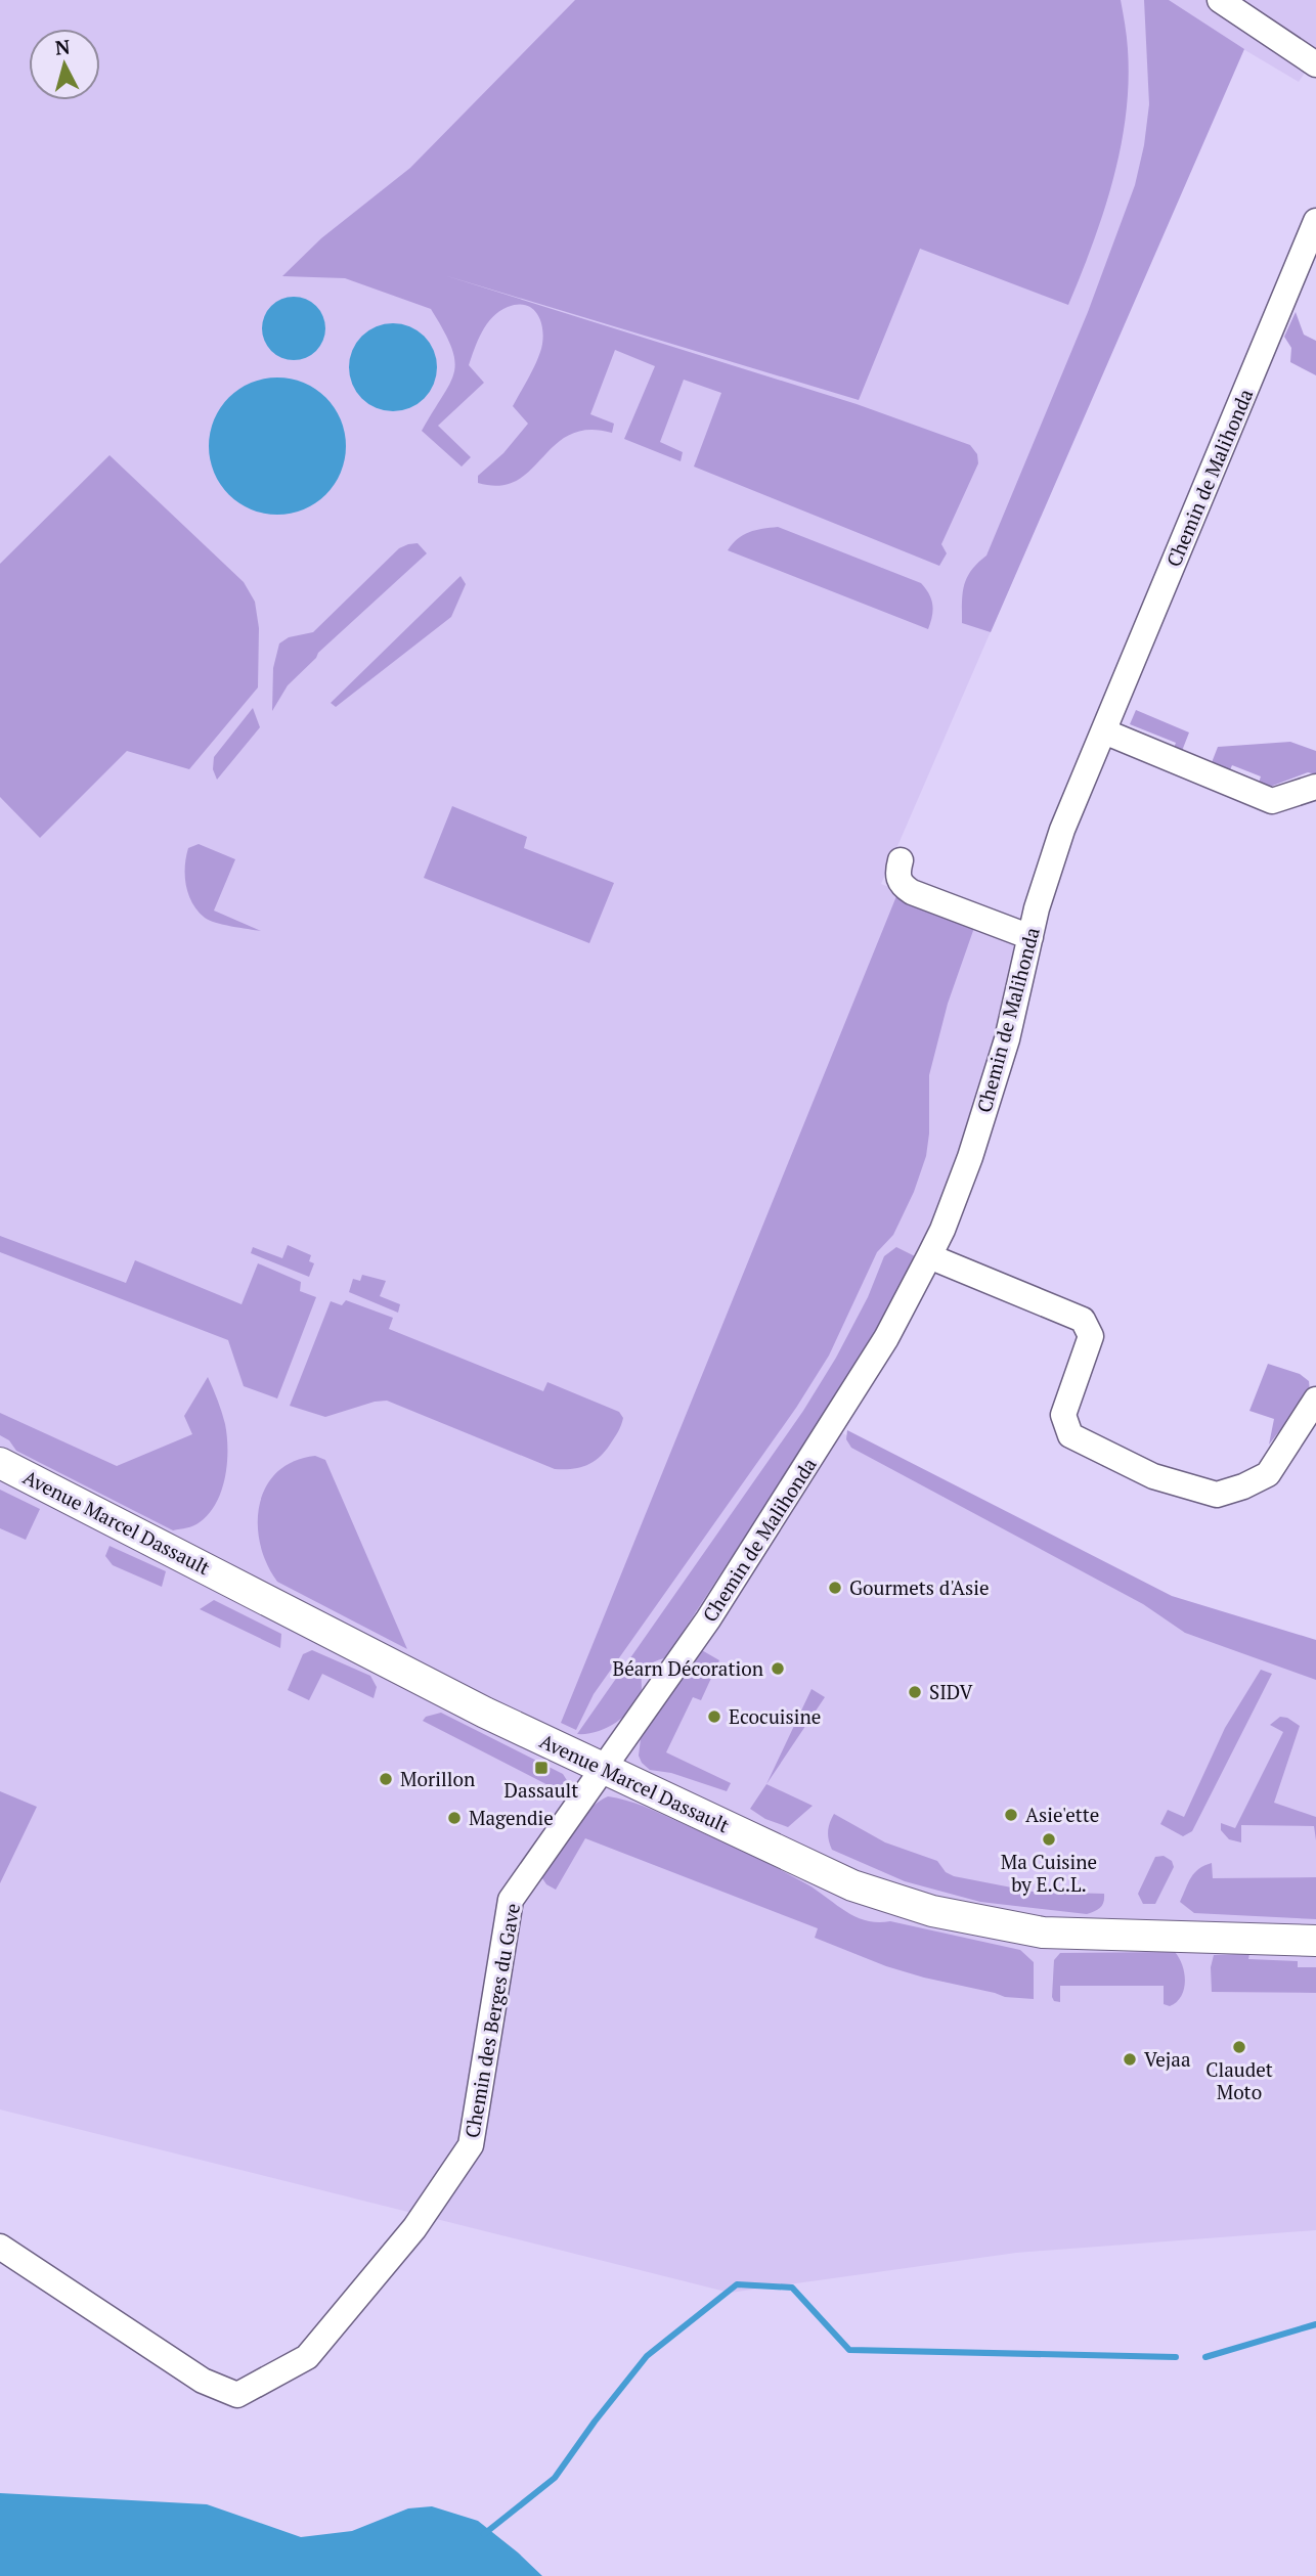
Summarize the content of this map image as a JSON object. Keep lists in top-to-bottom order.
{
  "streets": {
    "street": ["Chemin de Malihonda", "Avenue Marcel Dassault", "Chemin des Berges du Gave"]
  },
  "crossings": [
    ["Chemin de Malihonda", "Avenue Marcel Dassault"],
    ["Chemin de Malihonda", "Chemin des Berges du Gave"],
    ["Avenue Marcel Dassault", "Chemin des Berges du Gave"]
  ],
  "places": {
    "other": [
      "Gourmets d'Asie",
      "Béarn Décoration",
      "SIDV",
      "Ecocuisine",
      "Morillon",
      "Asie'ette",
      "Magendie",
      "Ma Cuisine by E.C.L.",
      "Claudet Moto",
      "Vejaa"
    ],
    "transit": ["Dassault"]
  },
  "north": "top"
}
